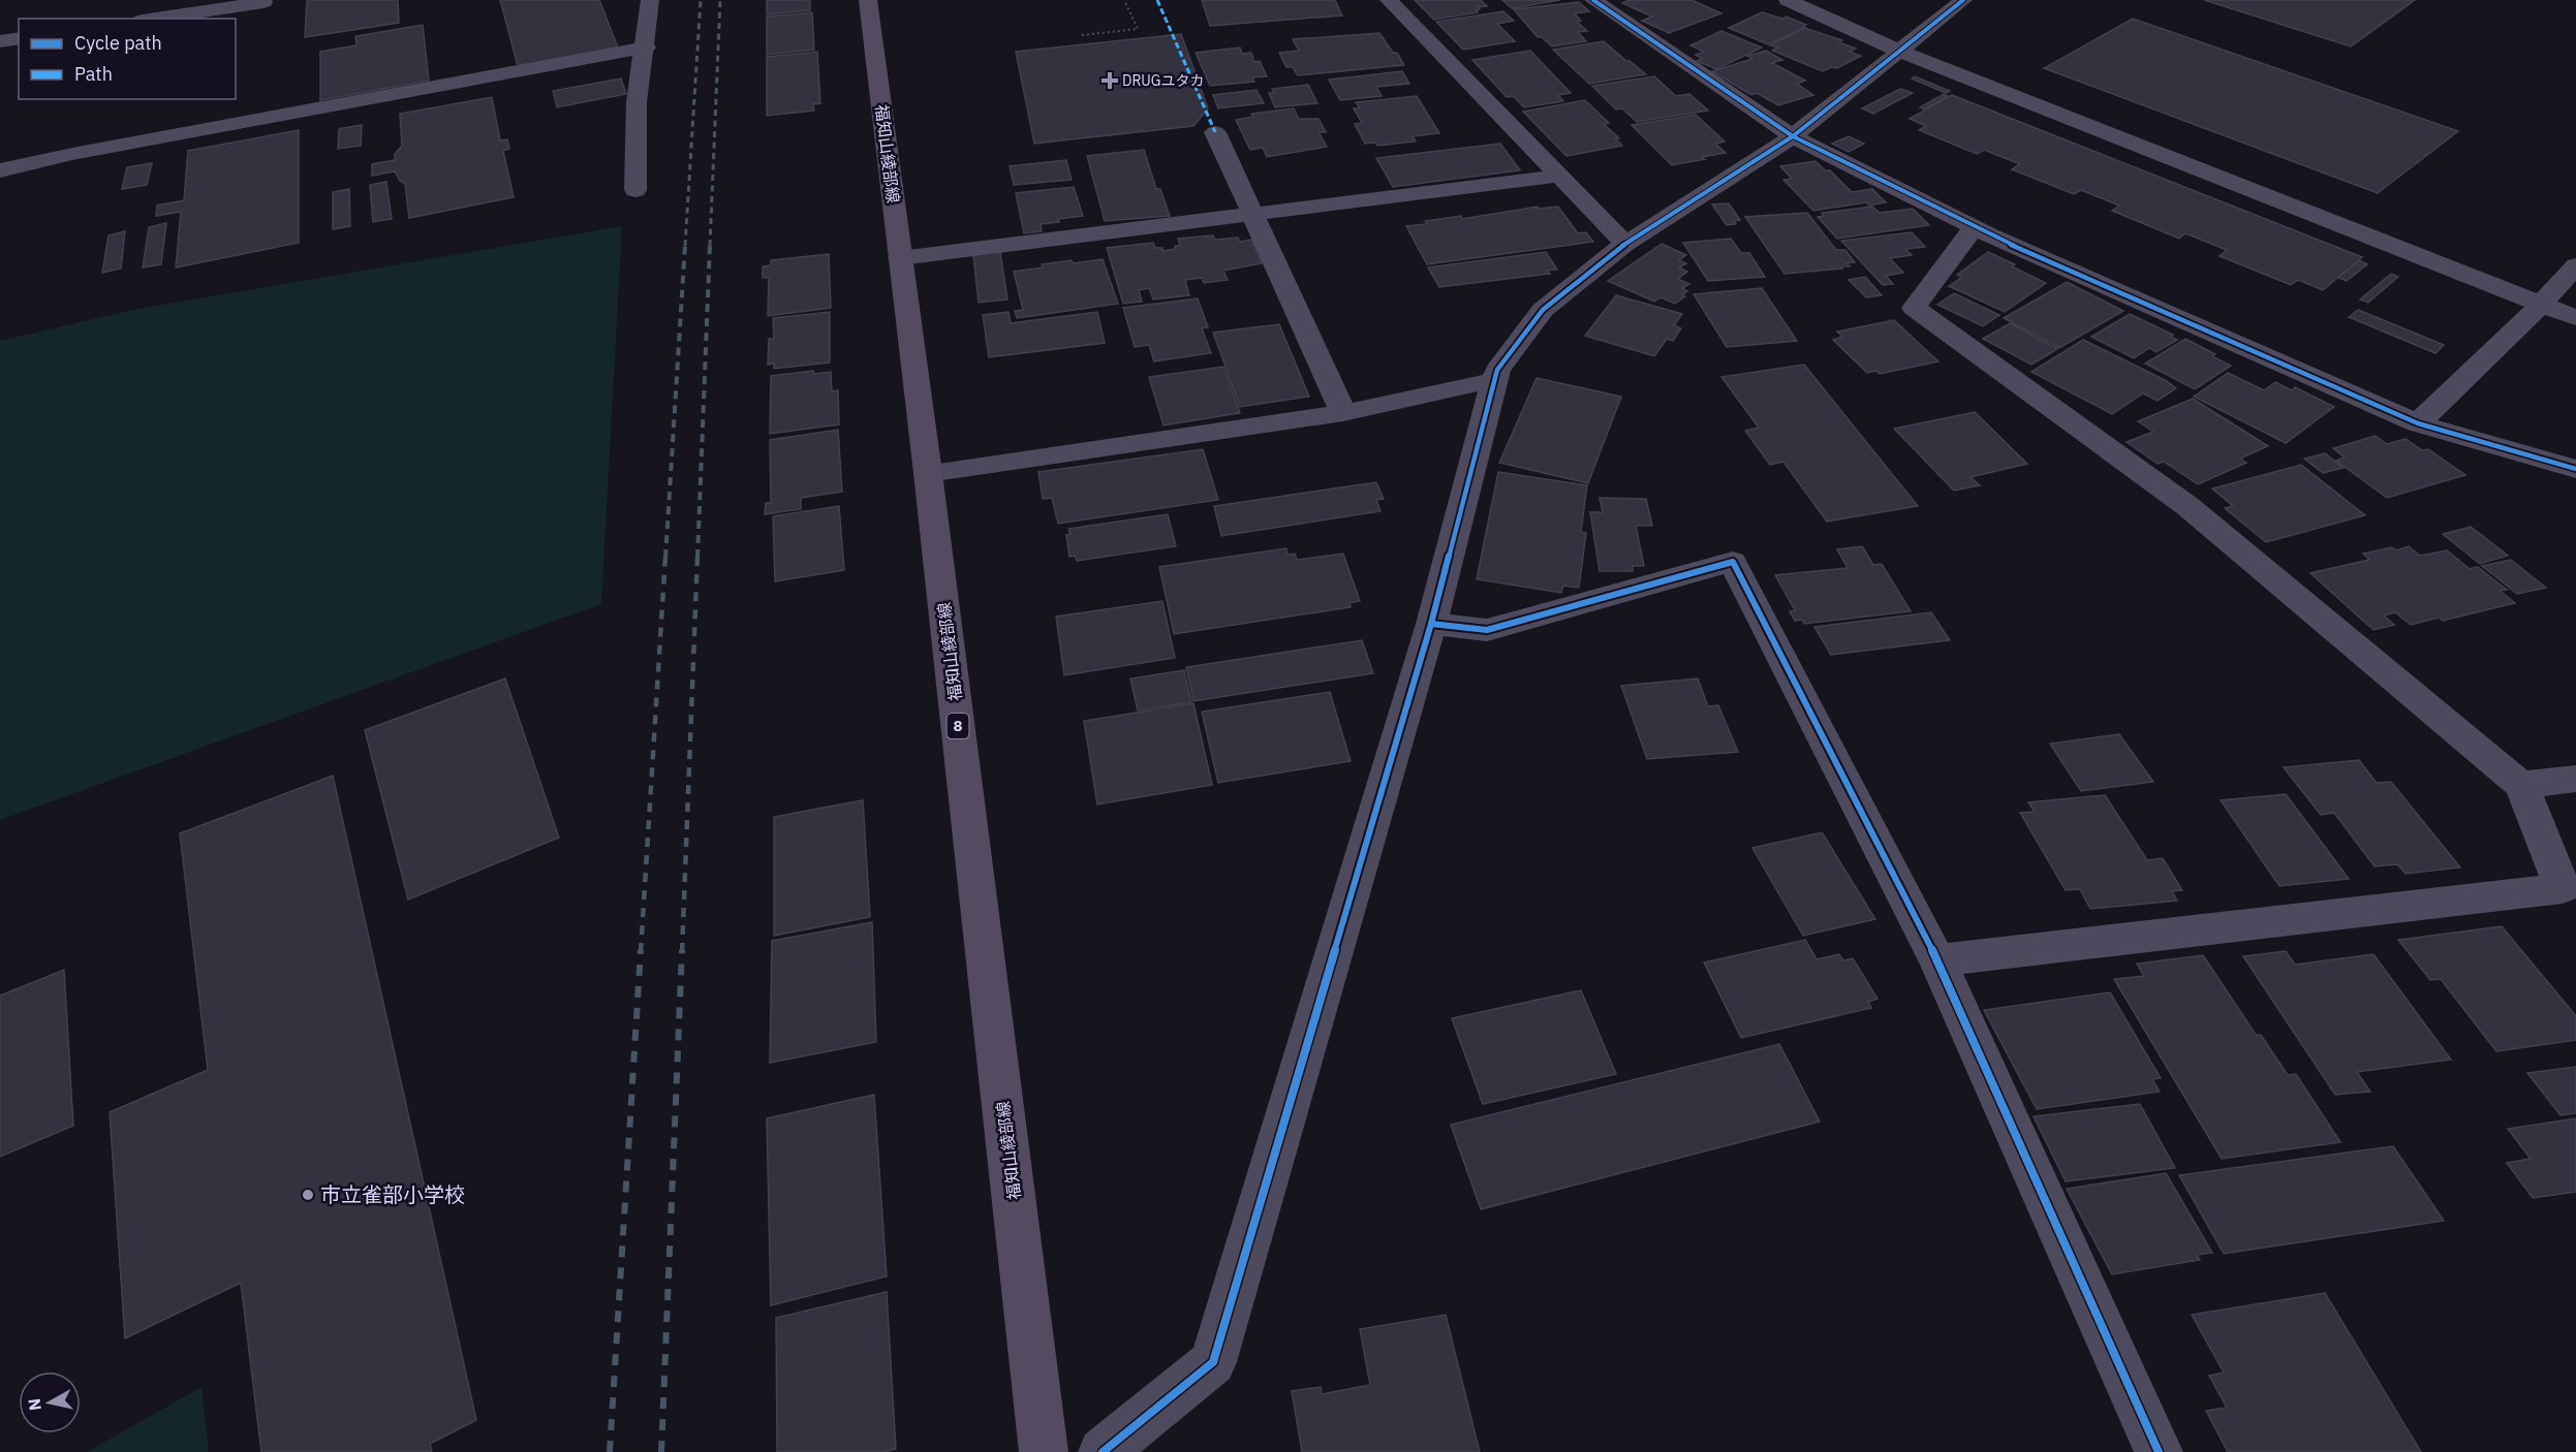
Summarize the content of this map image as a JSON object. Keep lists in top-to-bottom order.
{
  "streets": {
    "main road": ["福知山綾部線", "8"]
  },
  "places": {
    "health": ["DRUGユタカ"],
    "other": ["市立雀部小学校"]
  },
  "legend": ["Cycle path", "Path"],
  "north": "left"
}
